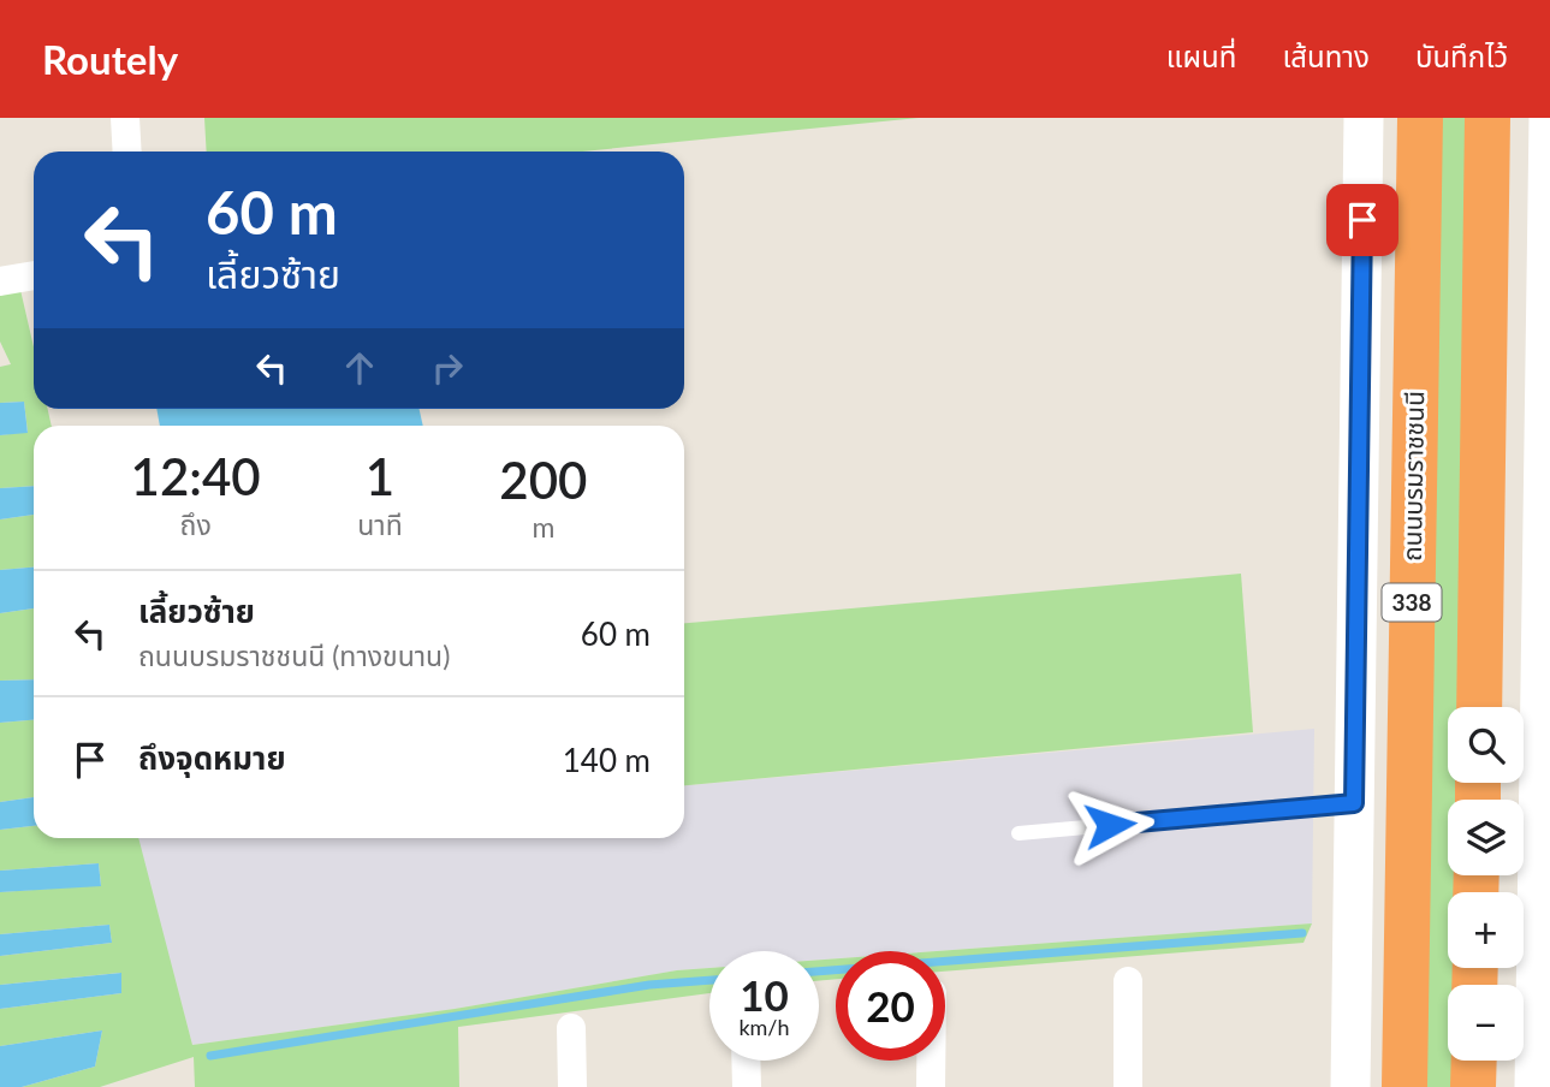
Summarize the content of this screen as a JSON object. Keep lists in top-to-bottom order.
{
  "streets": {
    "highway": ["ถนนบรมราชชนนี", "338"]
  },
  "page": {
    "header": "Routely",
    "nav": ["แผนที่", "เส้นทาง", "บันทึกไว้"],
    "turn": ["60 m", "เลี้ยวซ้าย"],
    "eta": [
      "12:40",
      "ถึง",
      "1",
      "นาที",
      "200",
      "m"
    ],
    "list": [
      {
        "name": "เลี้ยวซ้าย",
        "note": "ถนนบรมราชชนนี (ทางขนาน)",
        "value": "60 m"
      },
      {
        "name": "ถึงจุดหมาย",
        "value": "140 m"
      }
    ],
    "map_buttons": ["+", "−"],
    "speed": "10 km/h",
    "limit": "20"
  }
}
